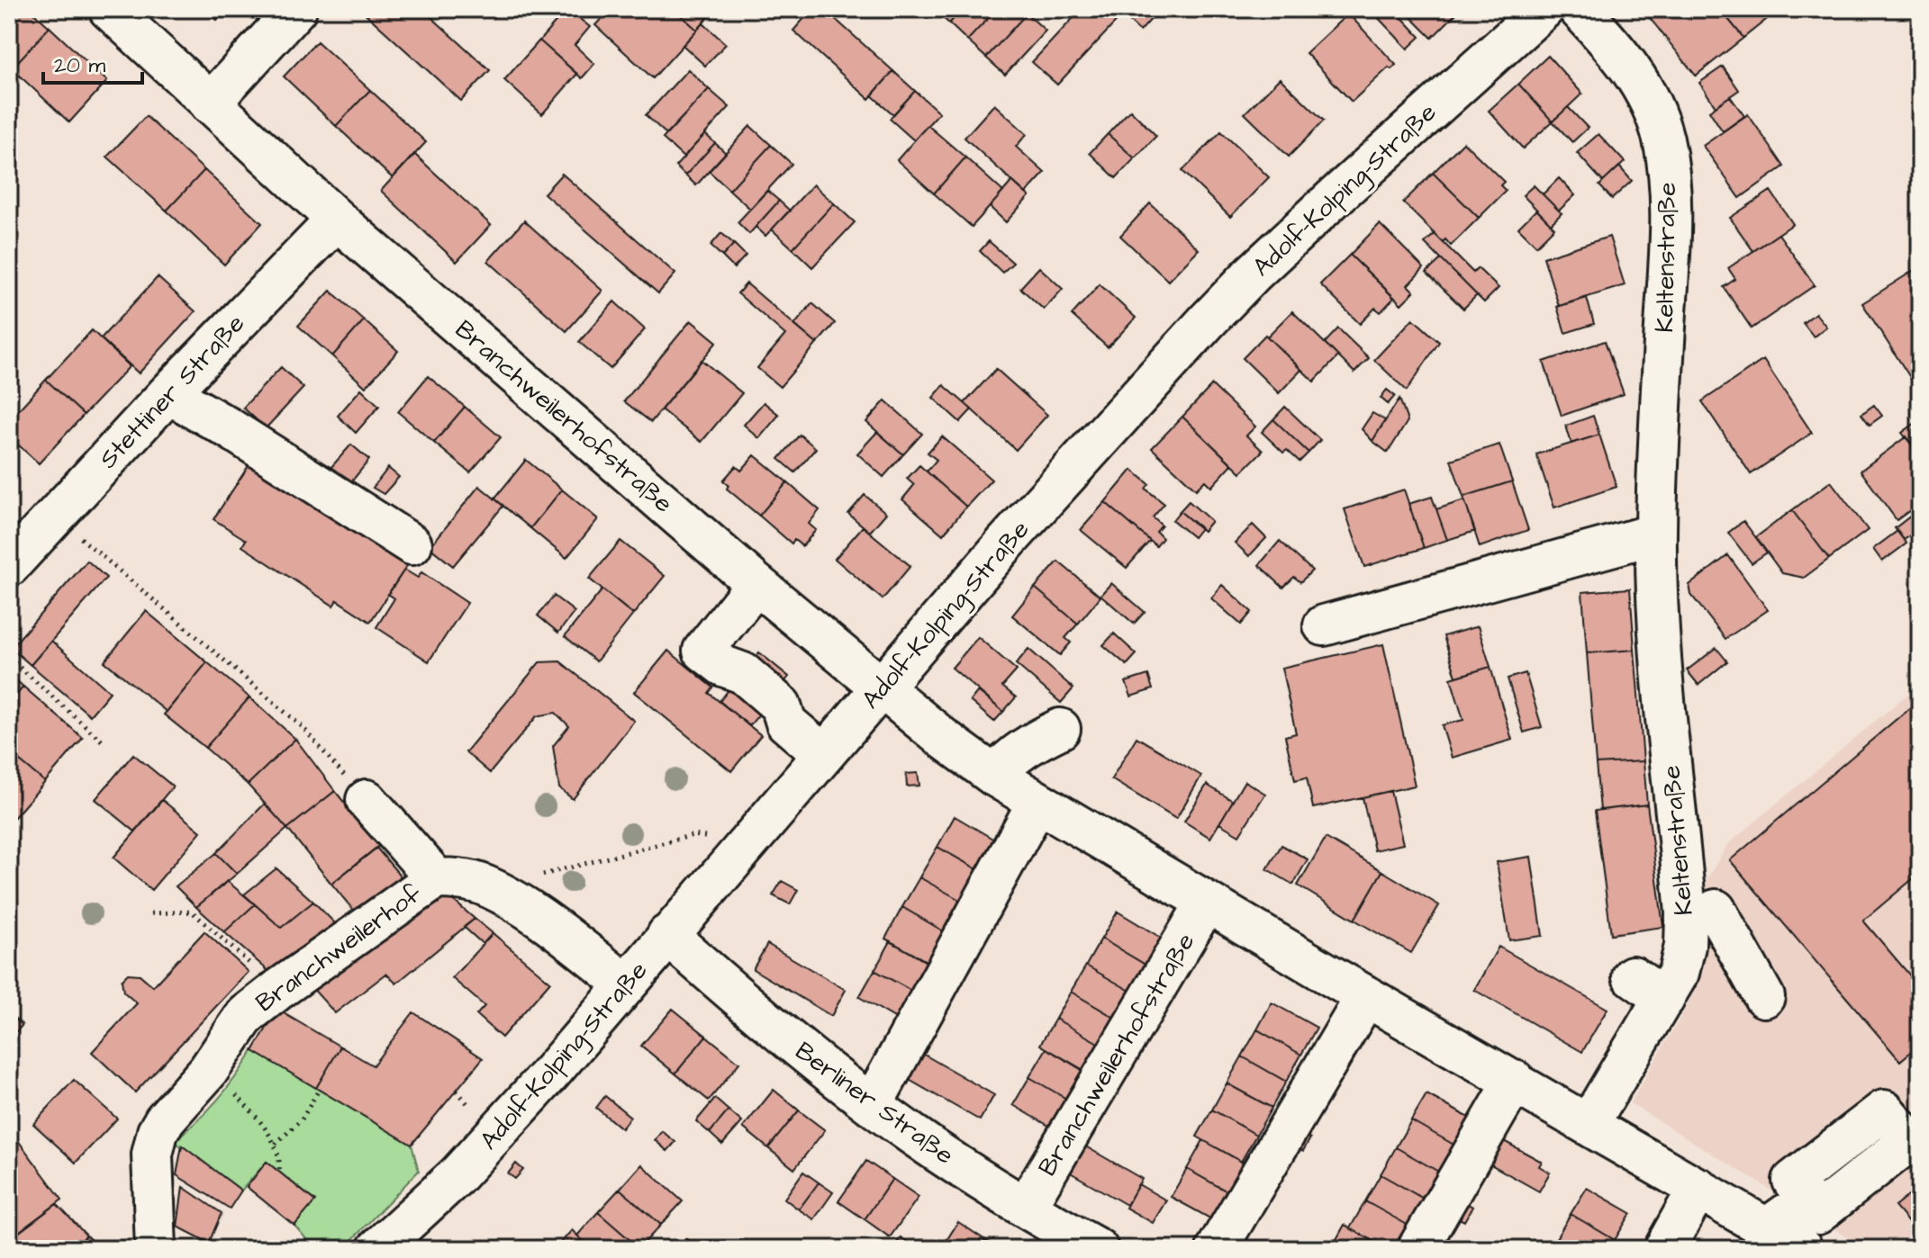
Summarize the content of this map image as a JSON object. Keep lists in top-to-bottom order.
{
  "streets": {
    "street": [
      "Adolf-Kolping-Straße",
      "Keltenstraße",
      "Stettiner Straße",
      "Branchweilerhofstraße",
      "Branchweilerhof",
      "Berliner Straße"
    ]
  },
  "crossings": [
    ["Adolf-Kolping-Straße", "Branchweilerhofstraße"],
    ["Adolf-Kolping-Straße", "Branchweilerhof"],
    ["Adolf-Kolping-Straße", "Berliner Straße"],
    ["Keltenstraße", "Branchweilerhofstraße"],
    ["Stettiner Straße", "Branchweilerhofstraße"],
    ["Branchweilerhofstraße", "Berliner Straße"]
  ],
  "scale_bar": "20 m"
}
